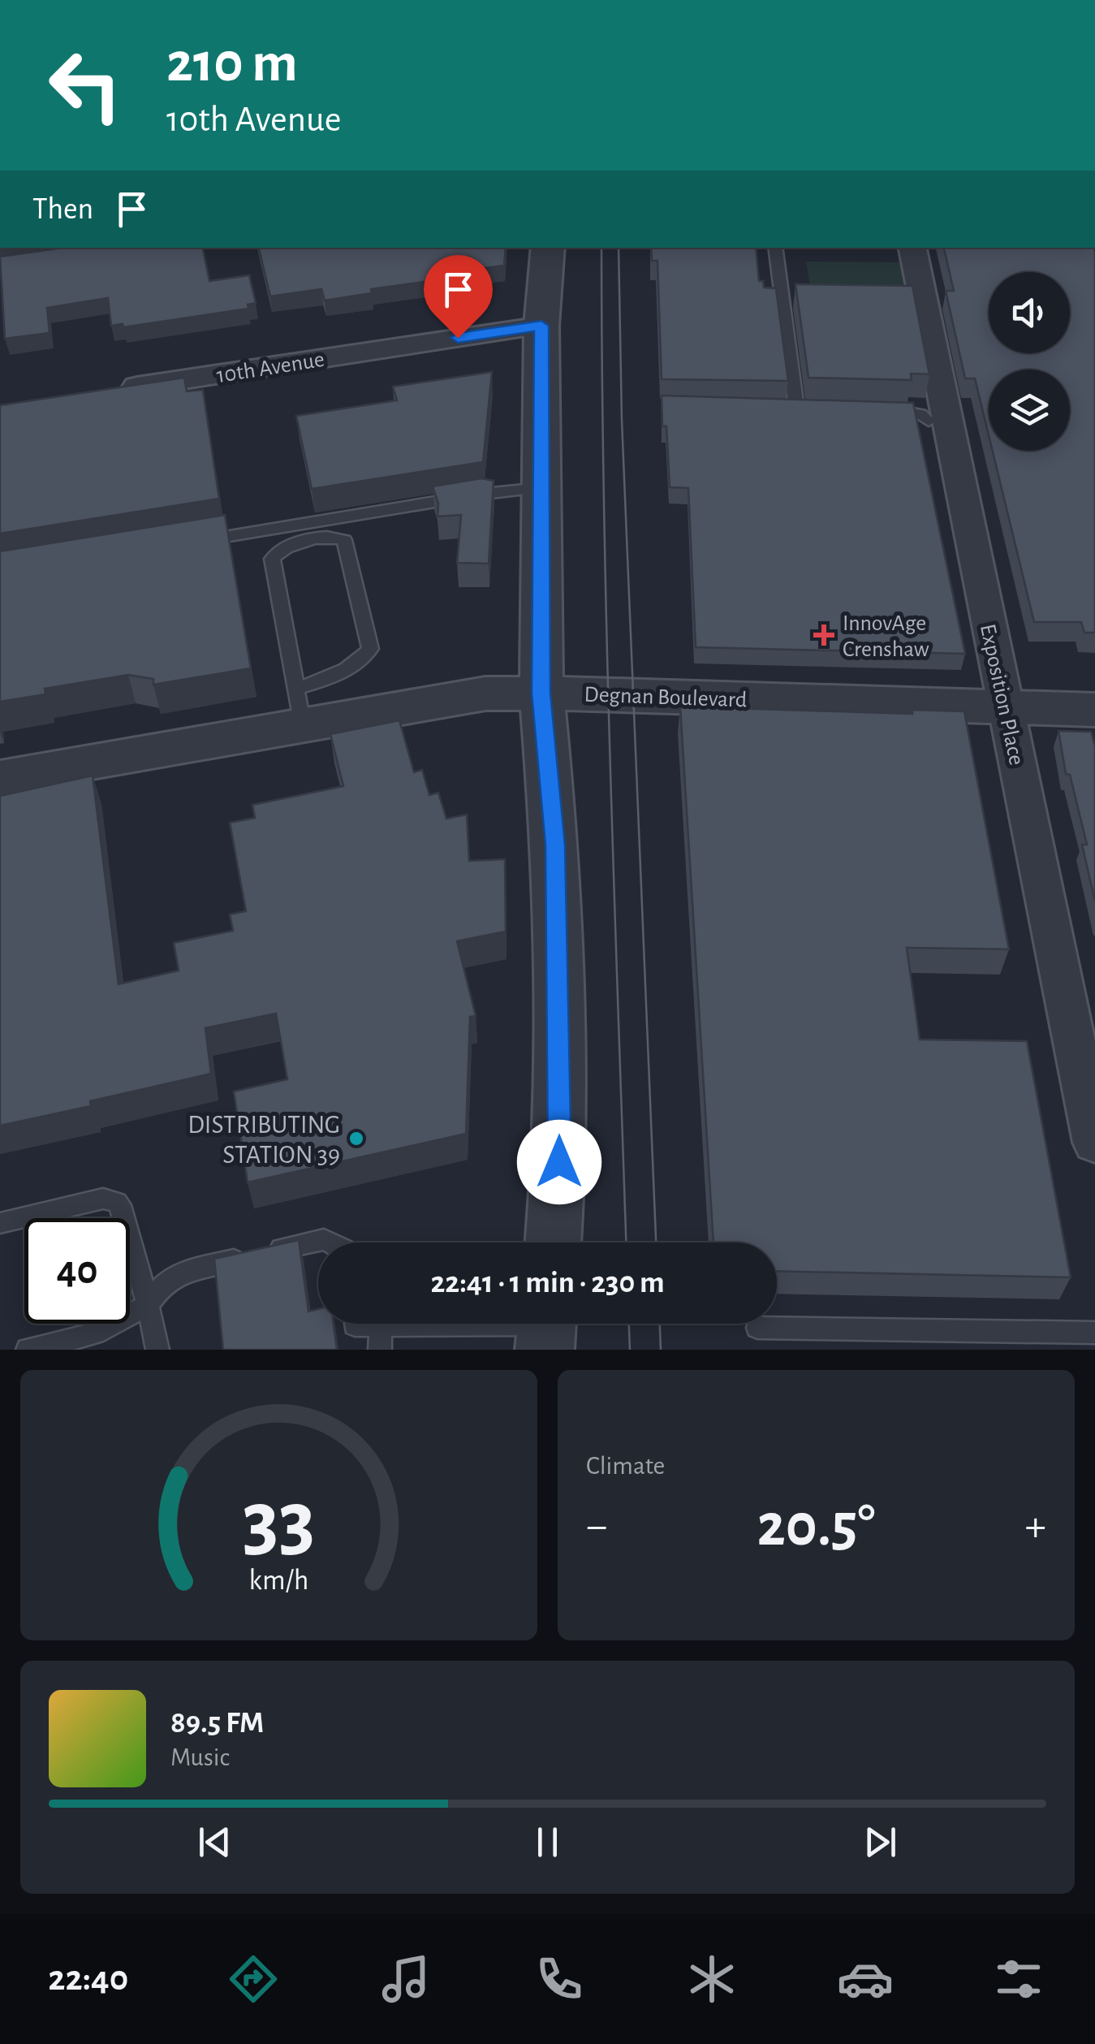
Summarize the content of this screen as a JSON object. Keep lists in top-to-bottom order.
{
  "streets": {
    "street": ["10th Avenue", "Exposition Place", "Degnan Boulevard"]
  },
  "crossings": [
    ["Exposition Place", "Degnan Boulevard"]
  ],
  "places": {
    "health": ["InnovAge Crenshaw"],
    "other": ["DISTRIBUTING STATION 39"]
  },
  "page": {
    "turn": ["210 m", "10th Avenue"],
    "then": "Then",
    "limit": "40",
    "trip": "22:41 · 1 min · 230 m",
    "tile": "Climate",
    "heat": ["−", "20.5°", "+"],
    "song": ["89.5 FM", "Music"],
    "tabs": "22:40",
    "gauge": ["33", "km/h"]
  }
}
